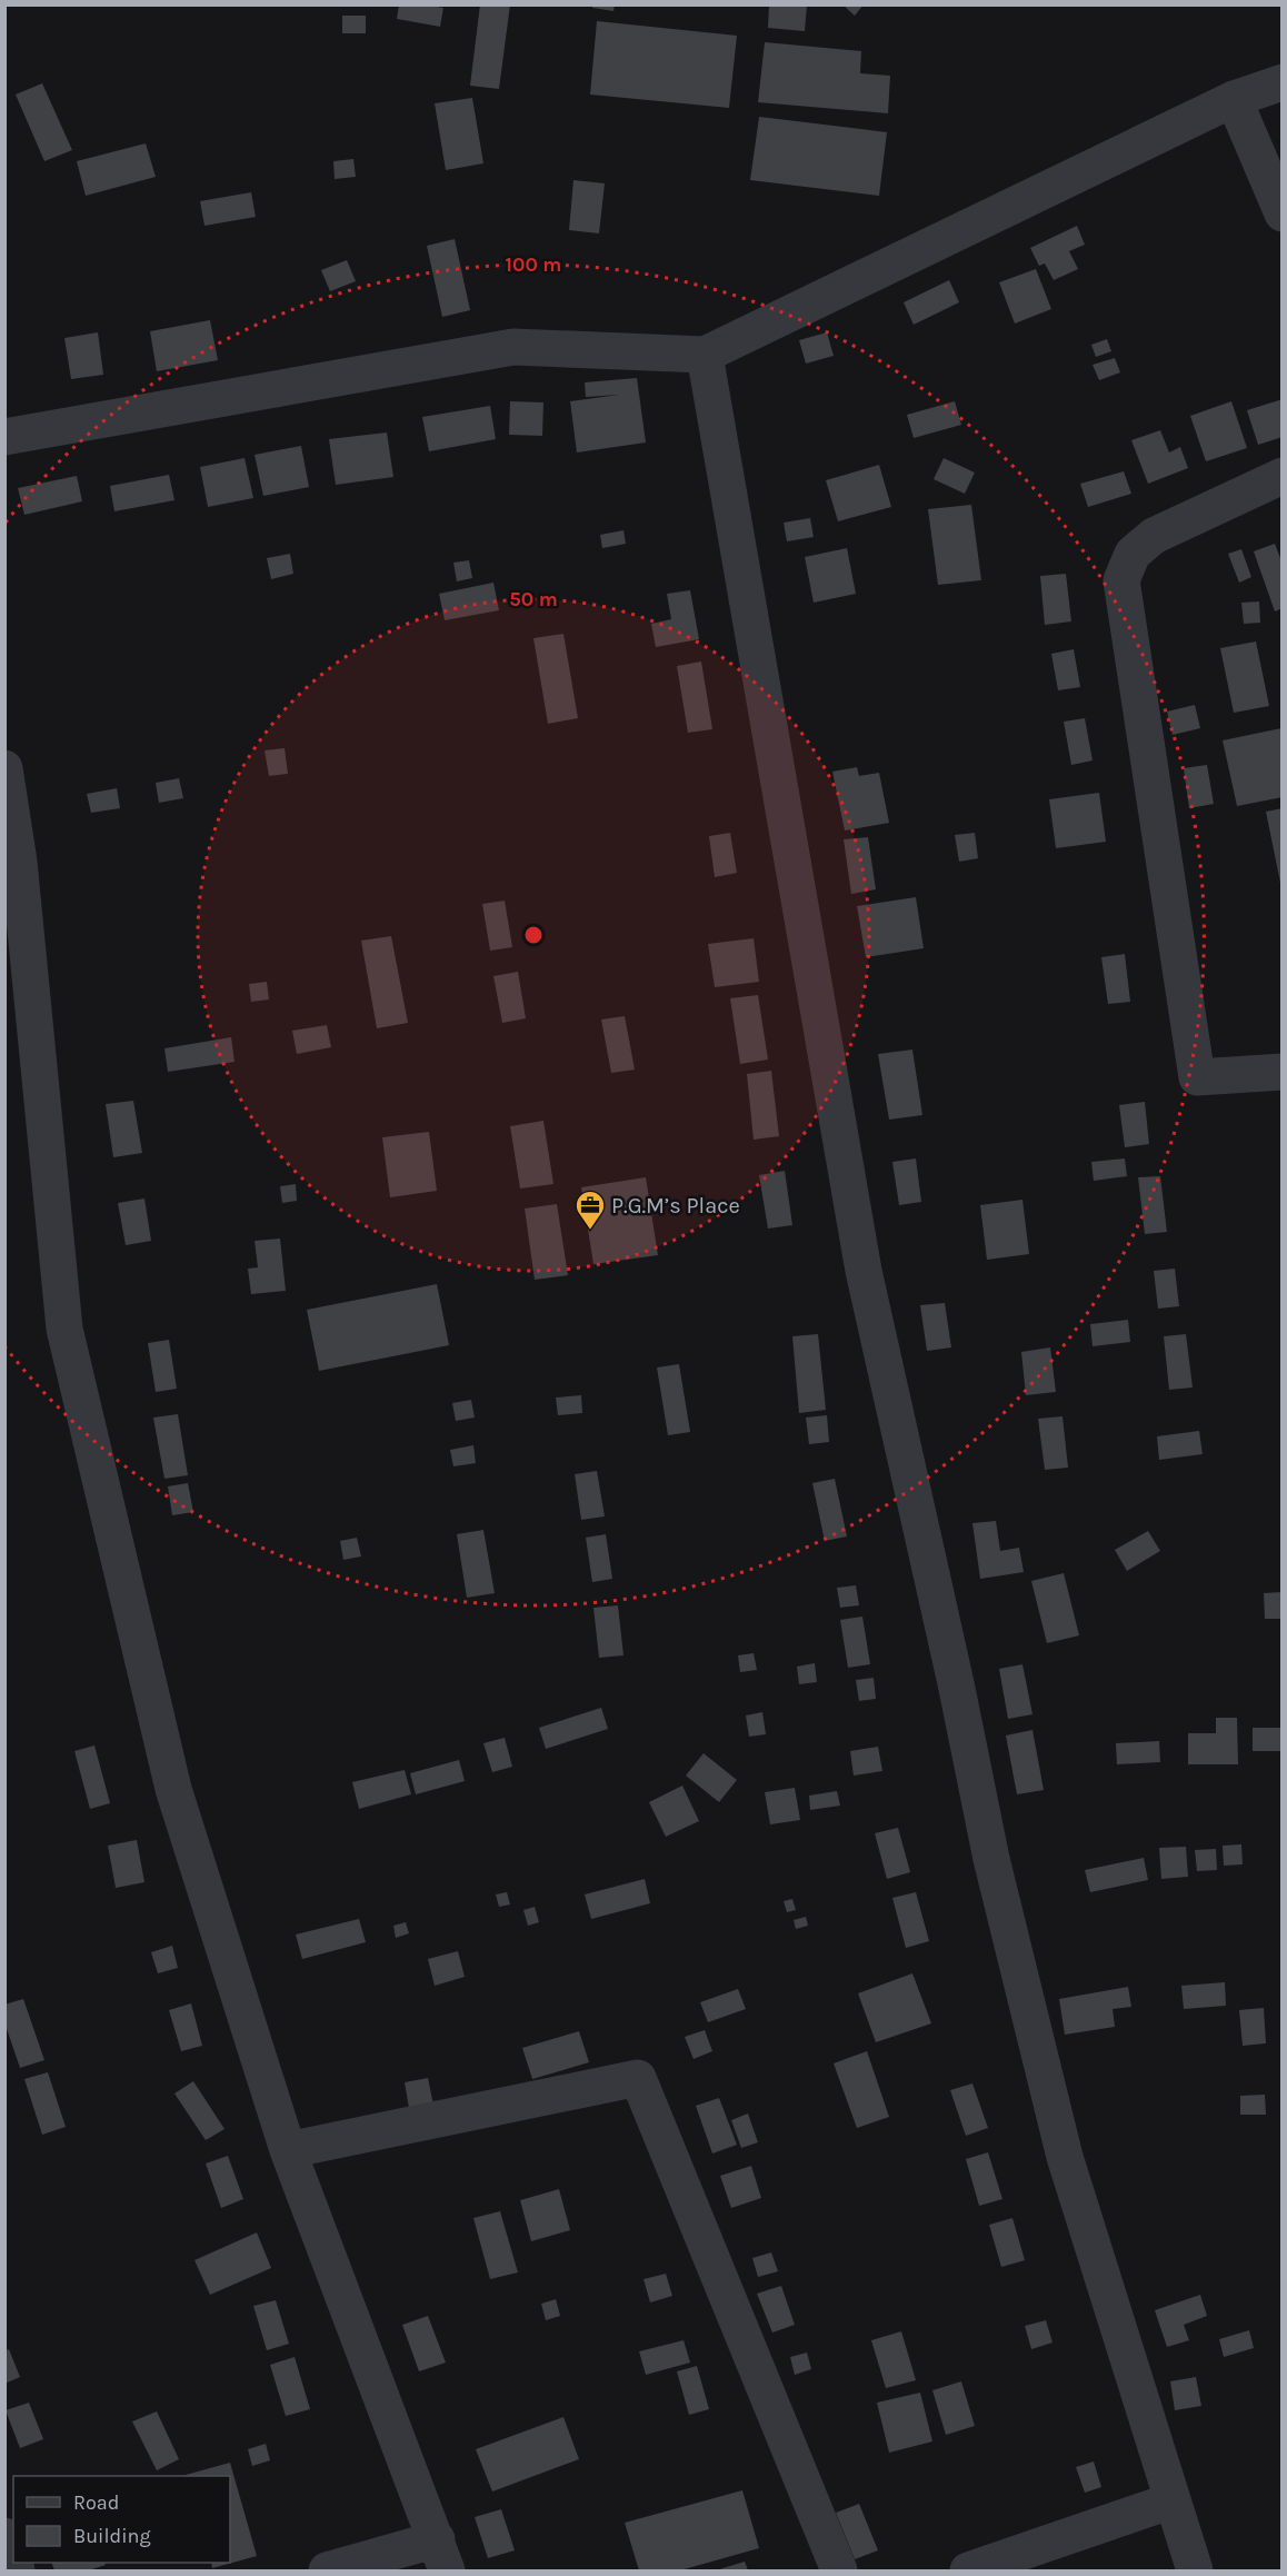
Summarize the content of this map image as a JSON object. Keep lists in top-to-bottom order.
{
  "places": {
    "office": ["P.G.M’s Place"]
  },
  "legend": ["Road", "Building"],
  "rings": ["100 m", "50 m"]
}
